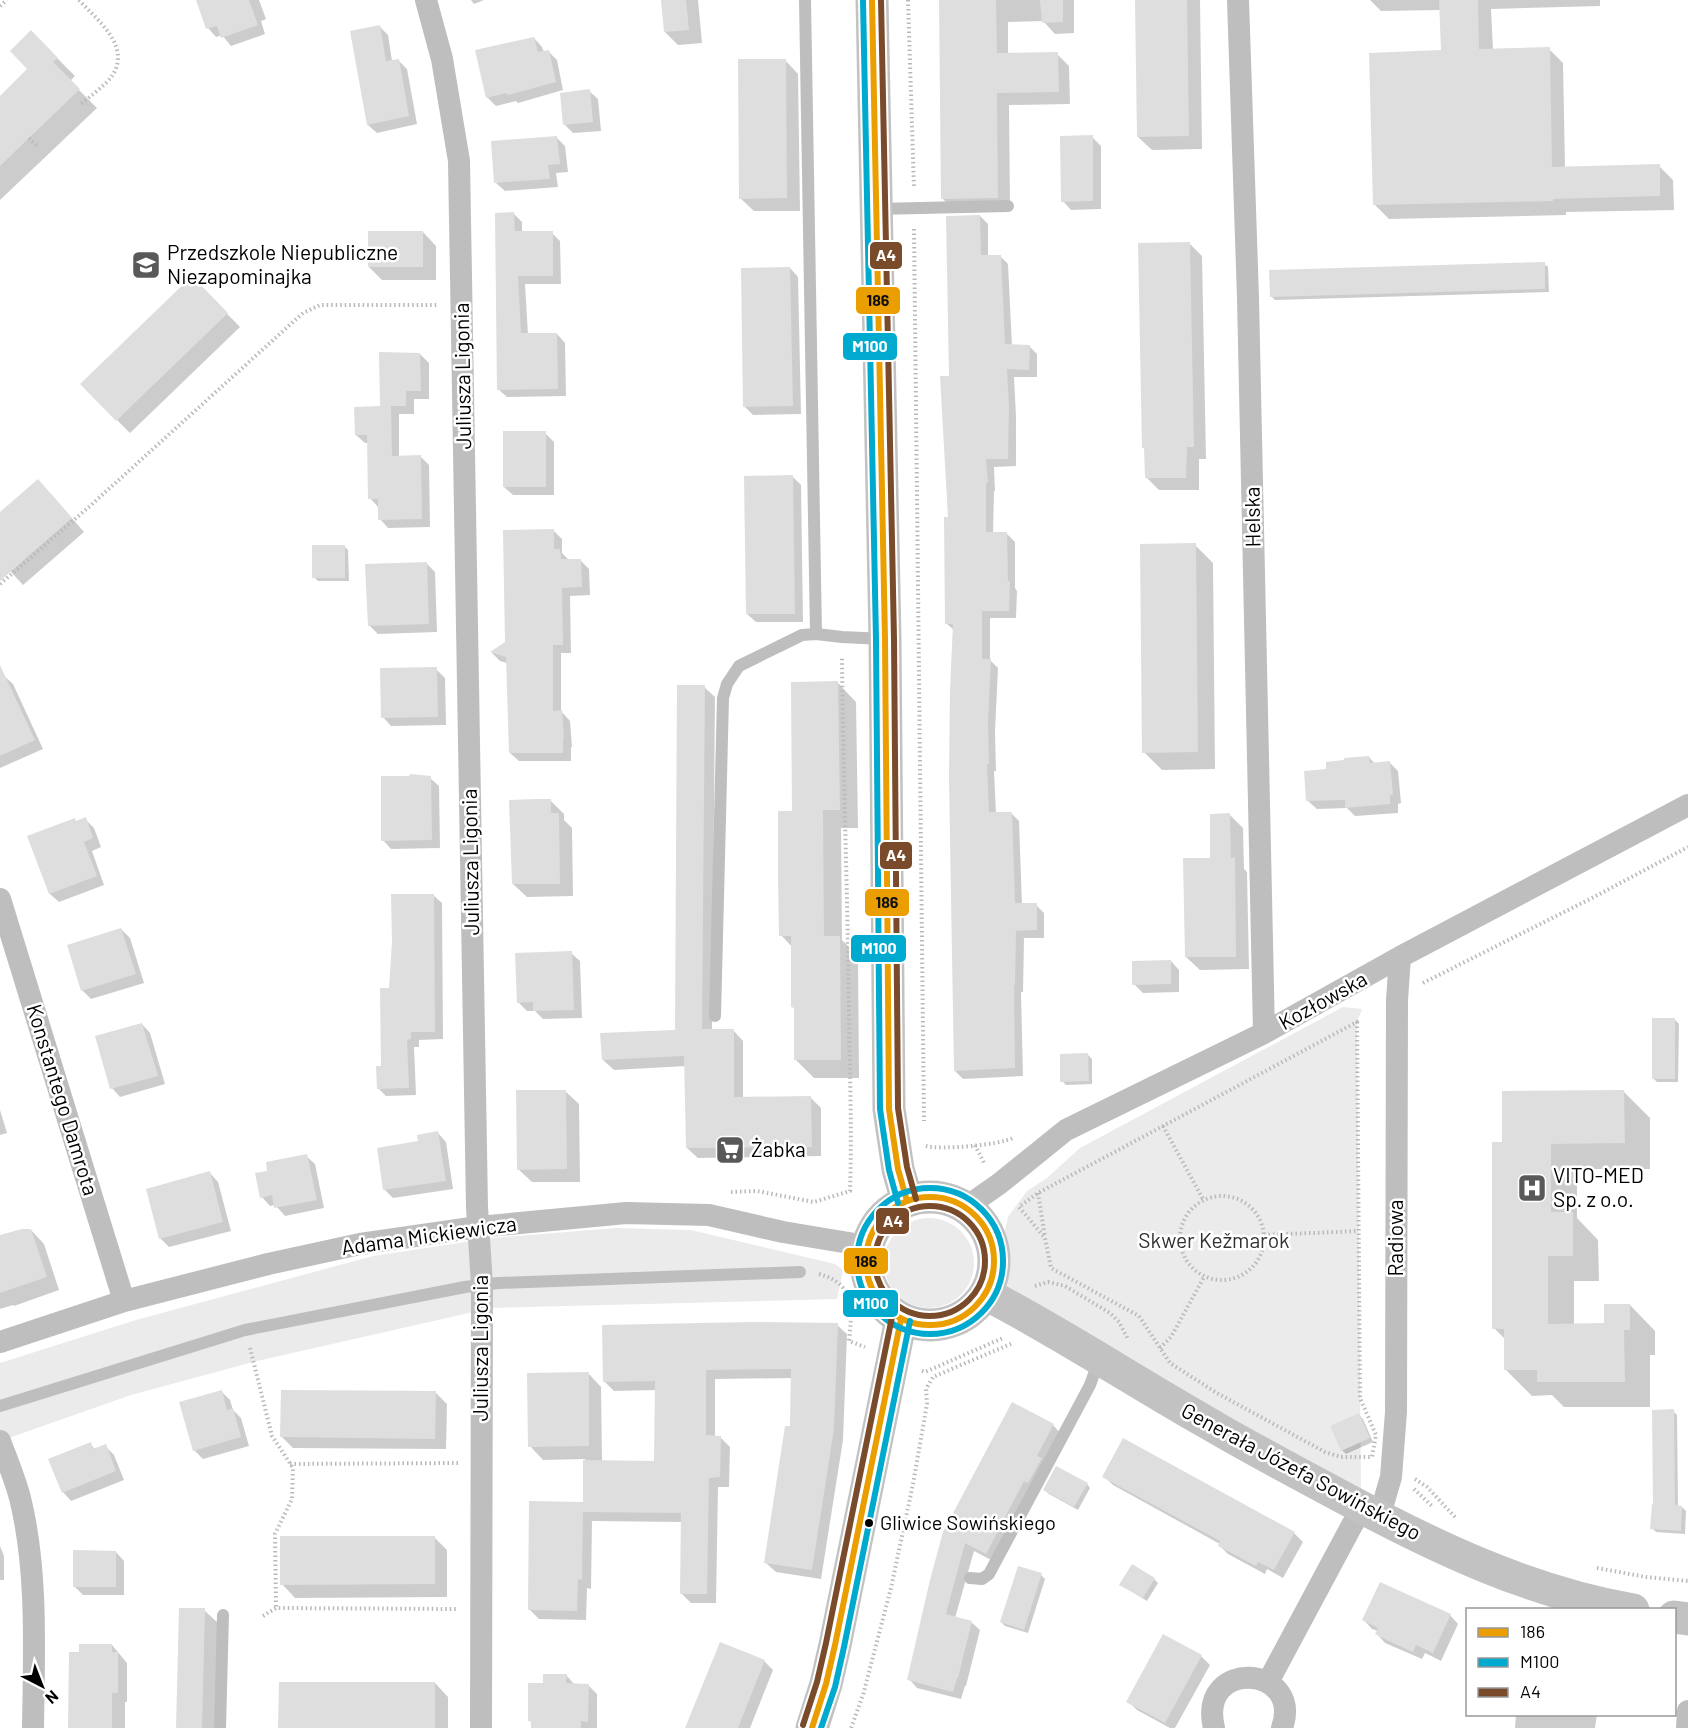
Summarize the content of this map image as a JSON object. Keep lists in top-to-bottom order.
{
  "streets": {
    "street": [
      "Juliusza Ligonia",
      "Helska",
      "Kozłowska",
      "Konstantego Damrota",
      "Adama Mickiewicza",
      "Radiowa",
      "Generała Józefa Sowińskiego"
    ]
  },
  "crossings": [
    ["Juliusza Ligonia", "Adama Mickiewicza"],
    ["Helska", "Kozłowska"],
    ["Kozłowska", "Adama Mickiewicza"],
    ["Kozłowska", "Radiowa"],
    ["Kozłowska", "Generała Józefa Sowińskiego"],
    ["Konstantego Damrota", "Adama Mickiewicza"],
    ["Adama Mickiewicza", "Generała Józefa Sowińskiego"],
    ["Radiowa", "Generała Józefa Sowińskiego"]
  ],
  "parks": ["Skwer Kežmarok"],
  "places": {
    "school or university": ["Przedszkole Niepubliczne Niezapominajka"],
    "supermarket": ["Żabka"],
    "hospital": ["VITO-MED Sp. z o.o."],
    "other": ["Gliwice Sowińskiego"]
  },
  "lines": ["transit line 186", "transit line M100", "transit line A4"],
  "legend": ["186", "M100", "A4"],
  "north": "bottom right"
}
